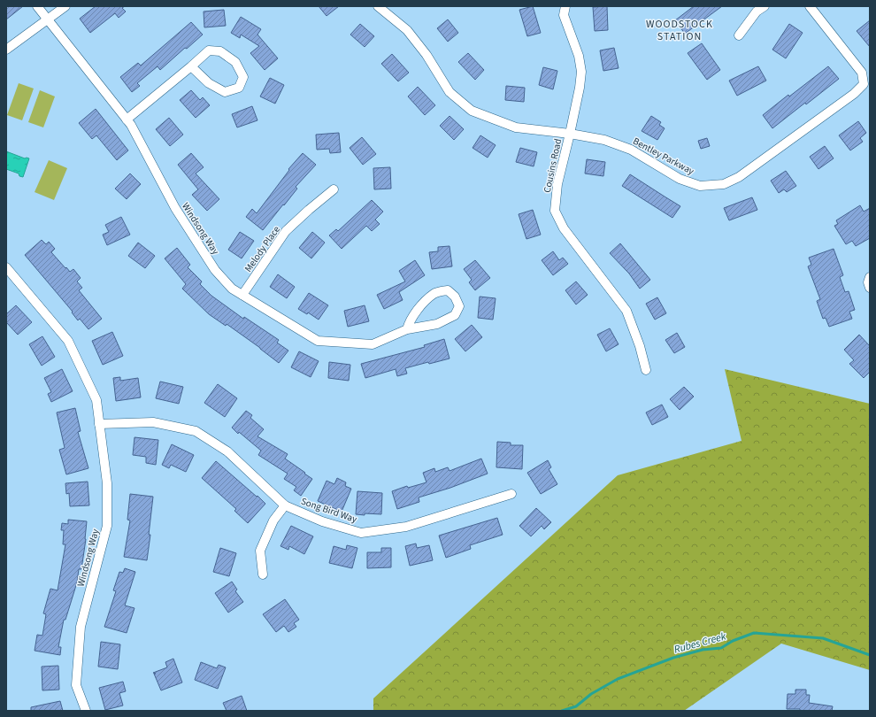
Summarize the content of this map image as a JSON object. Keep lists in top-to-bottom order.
{
  "streets": {
    "street": [
      "Bentley Parkway",
      "Cousins Road",
      "Windsong Way",
      "Melody Place",
      "Song Bird Way"
    ]
  },
  "crossings": [
    ["Bentley Parkway", "Cousins Road"],
    ["Windsong Way", "Melody Place"],
    ["Windsong Way", "Song Bird Way"]
  ],
  "districts": ["WOODSTOCK STATION"],
  "water": ["Rubes Creek"]
}
